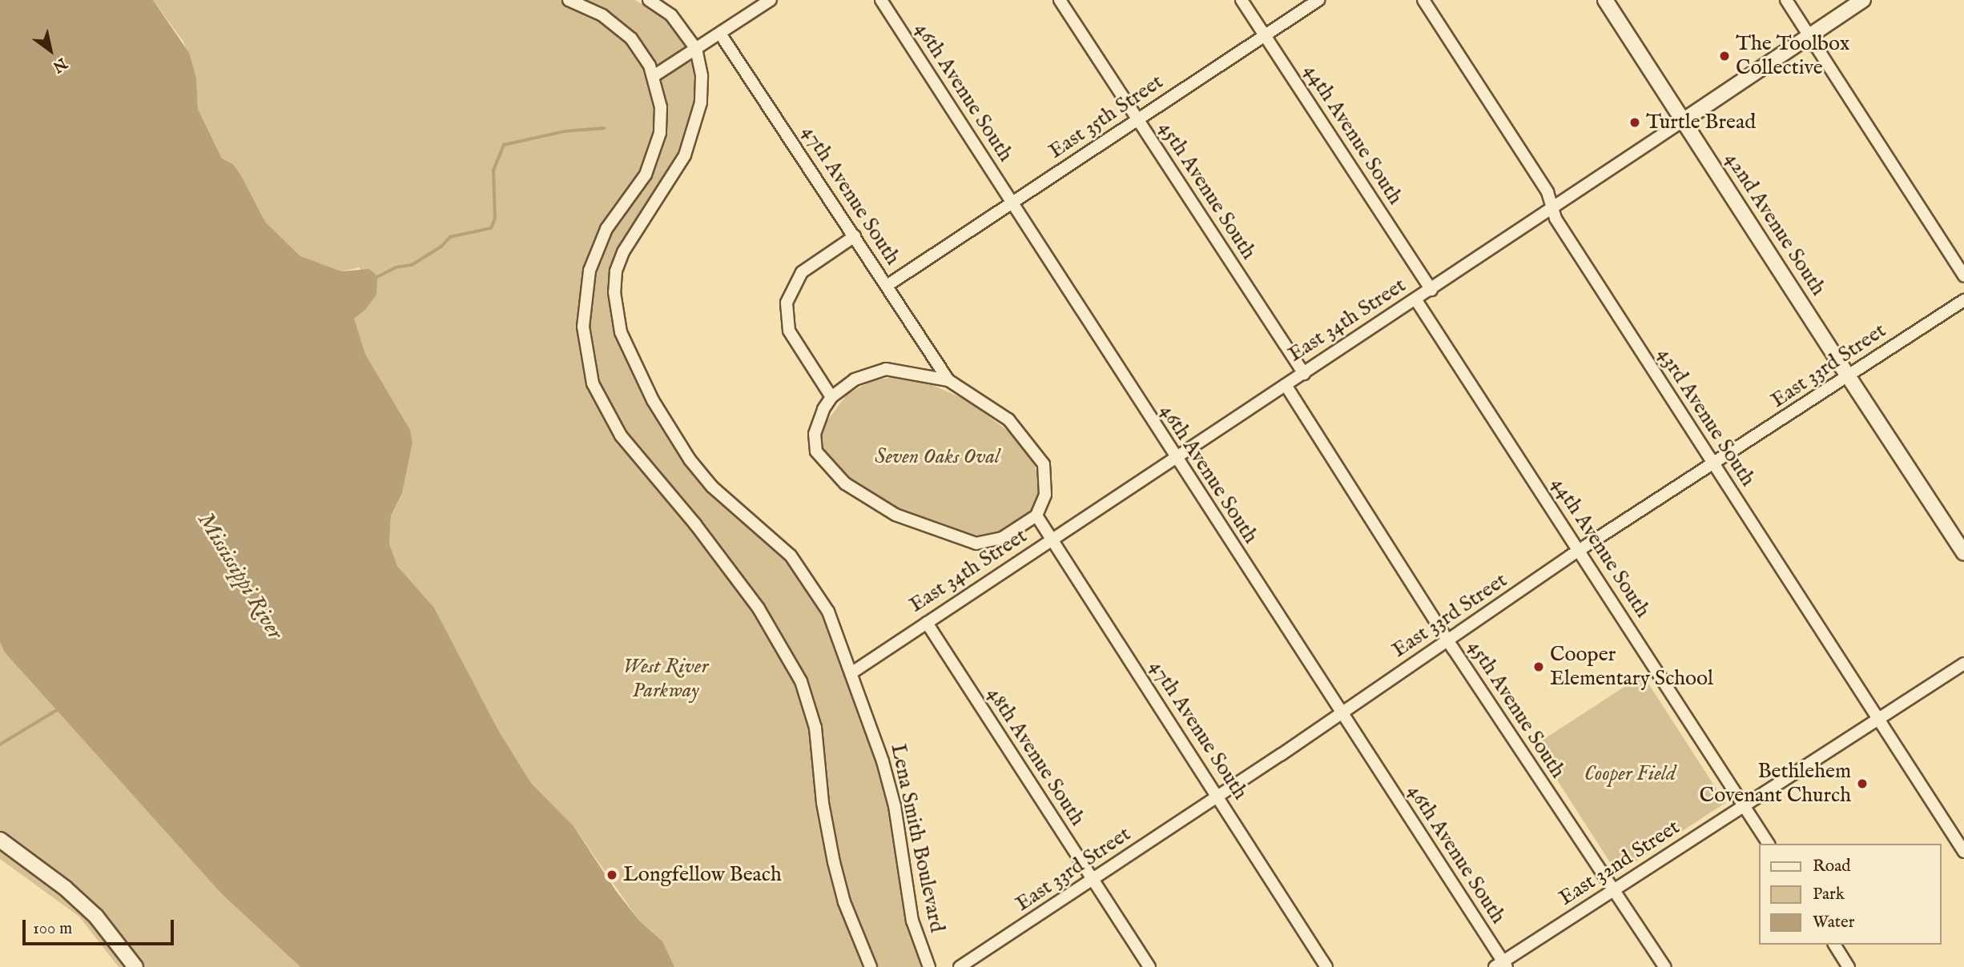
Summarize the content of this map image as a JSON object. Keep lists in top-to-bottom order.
{
  "streets": {
    "street": [
      "46th Avenue South",
      "East 35th Street",
      "44th Avenue South",
      "45th Avenue South",
      "47th Avenue South",
      "42nd Avenue South",
      "East 34th Street",
      "East 33rd Street",
      "43rd Avenue South",
      "48th Avenue South",
      "Lena Smith Boulevard",
      "East 32nd Street"
    ]
  },
  "crossings": [
    ["46th Avenue South", "East 35th Street"],
    ["46th Avenue South", "East 34th Street"],
    ["46th Avenue South", "East 33rd Street"],
    ["46th Avenue South", "East 32nd Street"],
    ["East 35th Street", "44th Avenue South"],
    ["East 35th Street", "45th Avenue South"],
    ["East 35th Street", "47th Avenue South"],
    ["44th Avenue South", "East 34th Street"],
    ["44th Avenue South", "East 33rd Street"],
    ["44th Avenue South", "East 32nd Street"],
    ["45th Avenue South", "East 34th Street"],
    ["45th Avenue South", "East 33rd Street"],
    ["45th Avenue South", "East 32nd Street"],
    ["47th Avenue South", "East 34th Street"],
    ["47th Avenue South", "East 33rd Street"],
    ["42nd Avenue South", "East 34th Street"],
    ["42nd Avenue South", "East 33rd Street"],
    ["East 34th Street", "43rd Avenue South"],
    ["East 34th Street", "48th Avenue South"],
    ["East 34th Street", "Lena Smith Boulevard"],
    ["East 33rd Street", "43rd Avenue South"],
    ["East 33rd Street", "48th Avenue South"],
    ["43rd Avenue South", "East 32nd Street"]
  ],
  "water": ["Mississippi River"],
  "parks": ["Seven Oaks Oval", "West River Parkway", "Cooper Field"],
  "places": [
    "The Toolbox Collective",
    "Turtle Bread",
    "Cooper Elementary School",
    "Bethlehem Covenant Church",
    "Longfellow Beach"
  ],
  "legend": ["Road", "Park", "Water"],
  "scale_bar": "100 m",
  "north": "bottom right"
}
